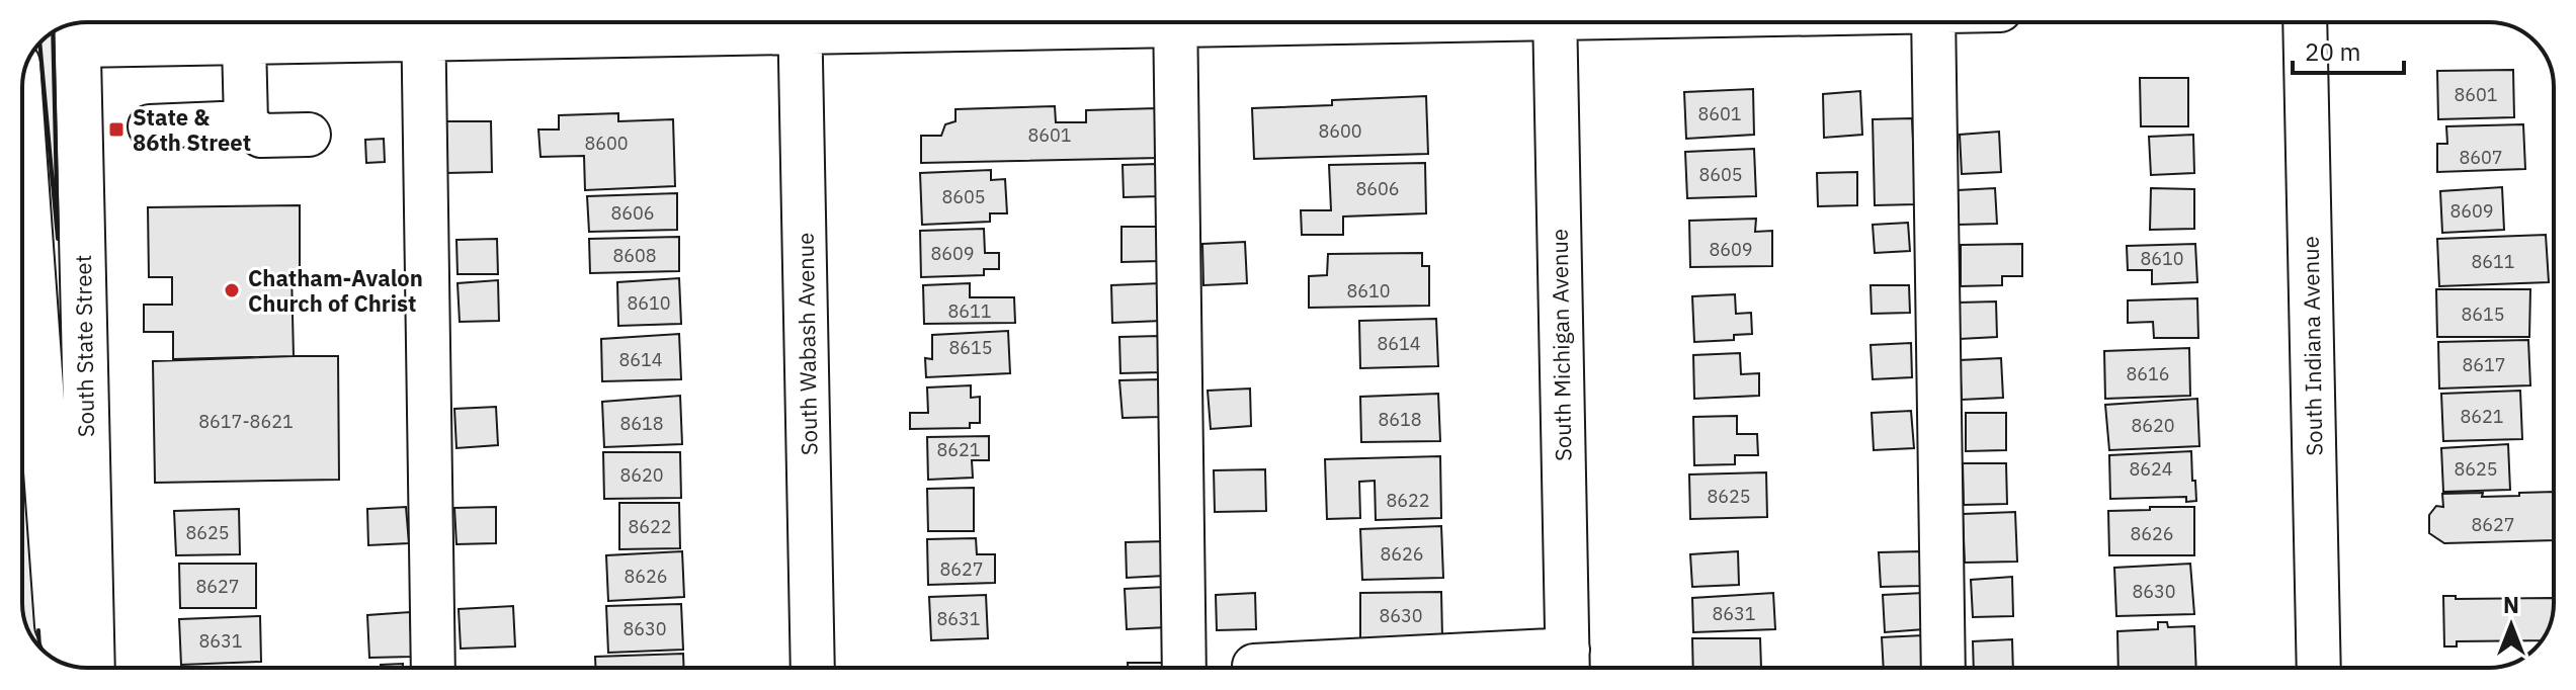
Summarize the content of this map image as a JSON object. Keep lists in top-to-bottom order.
{
  "streets": {
    "main road": ["South State Street"],
    "street": ["South Wabash Avenue", "South Michigan Avenue", "South Indiana Avenue"]
  },
  "places": {
    "transit": ["State & 86th Street"],
    "other": ["Chatham-Avalon Church of Christ"]
  },
  "house_numbers": [
    "8601",
    "8601",
    "8600",
    "8601",
    "8600",
    "8607",
    "8605",
    "8606",
    "8605",
    "8609",
    "8606",
    "8609",
    "8609",
    "8608",
    "8610",
    "8611",
    "8610",
    "8610",
    "8611",
    "8615",
    "8614",
    "8615",
    "8614",
    "8617",
    "8616",
    "8621",
    "8618",
    "8617-8621",
    "8618",
    "8620",
    "8621",
    "8624",
    "8625",
    "8620",
    "8625",
    "8622",
    "8627",
    "8622",
    "8625",
    "8626",
    "8626",
    "8627",
    "8626",
    "8627",
    "8630",
    "8631",
    "8630",
    "8631",
    "8630",
    "8631"
  ],
  "scale_bar": "20 m",
  "north": "top"
}
